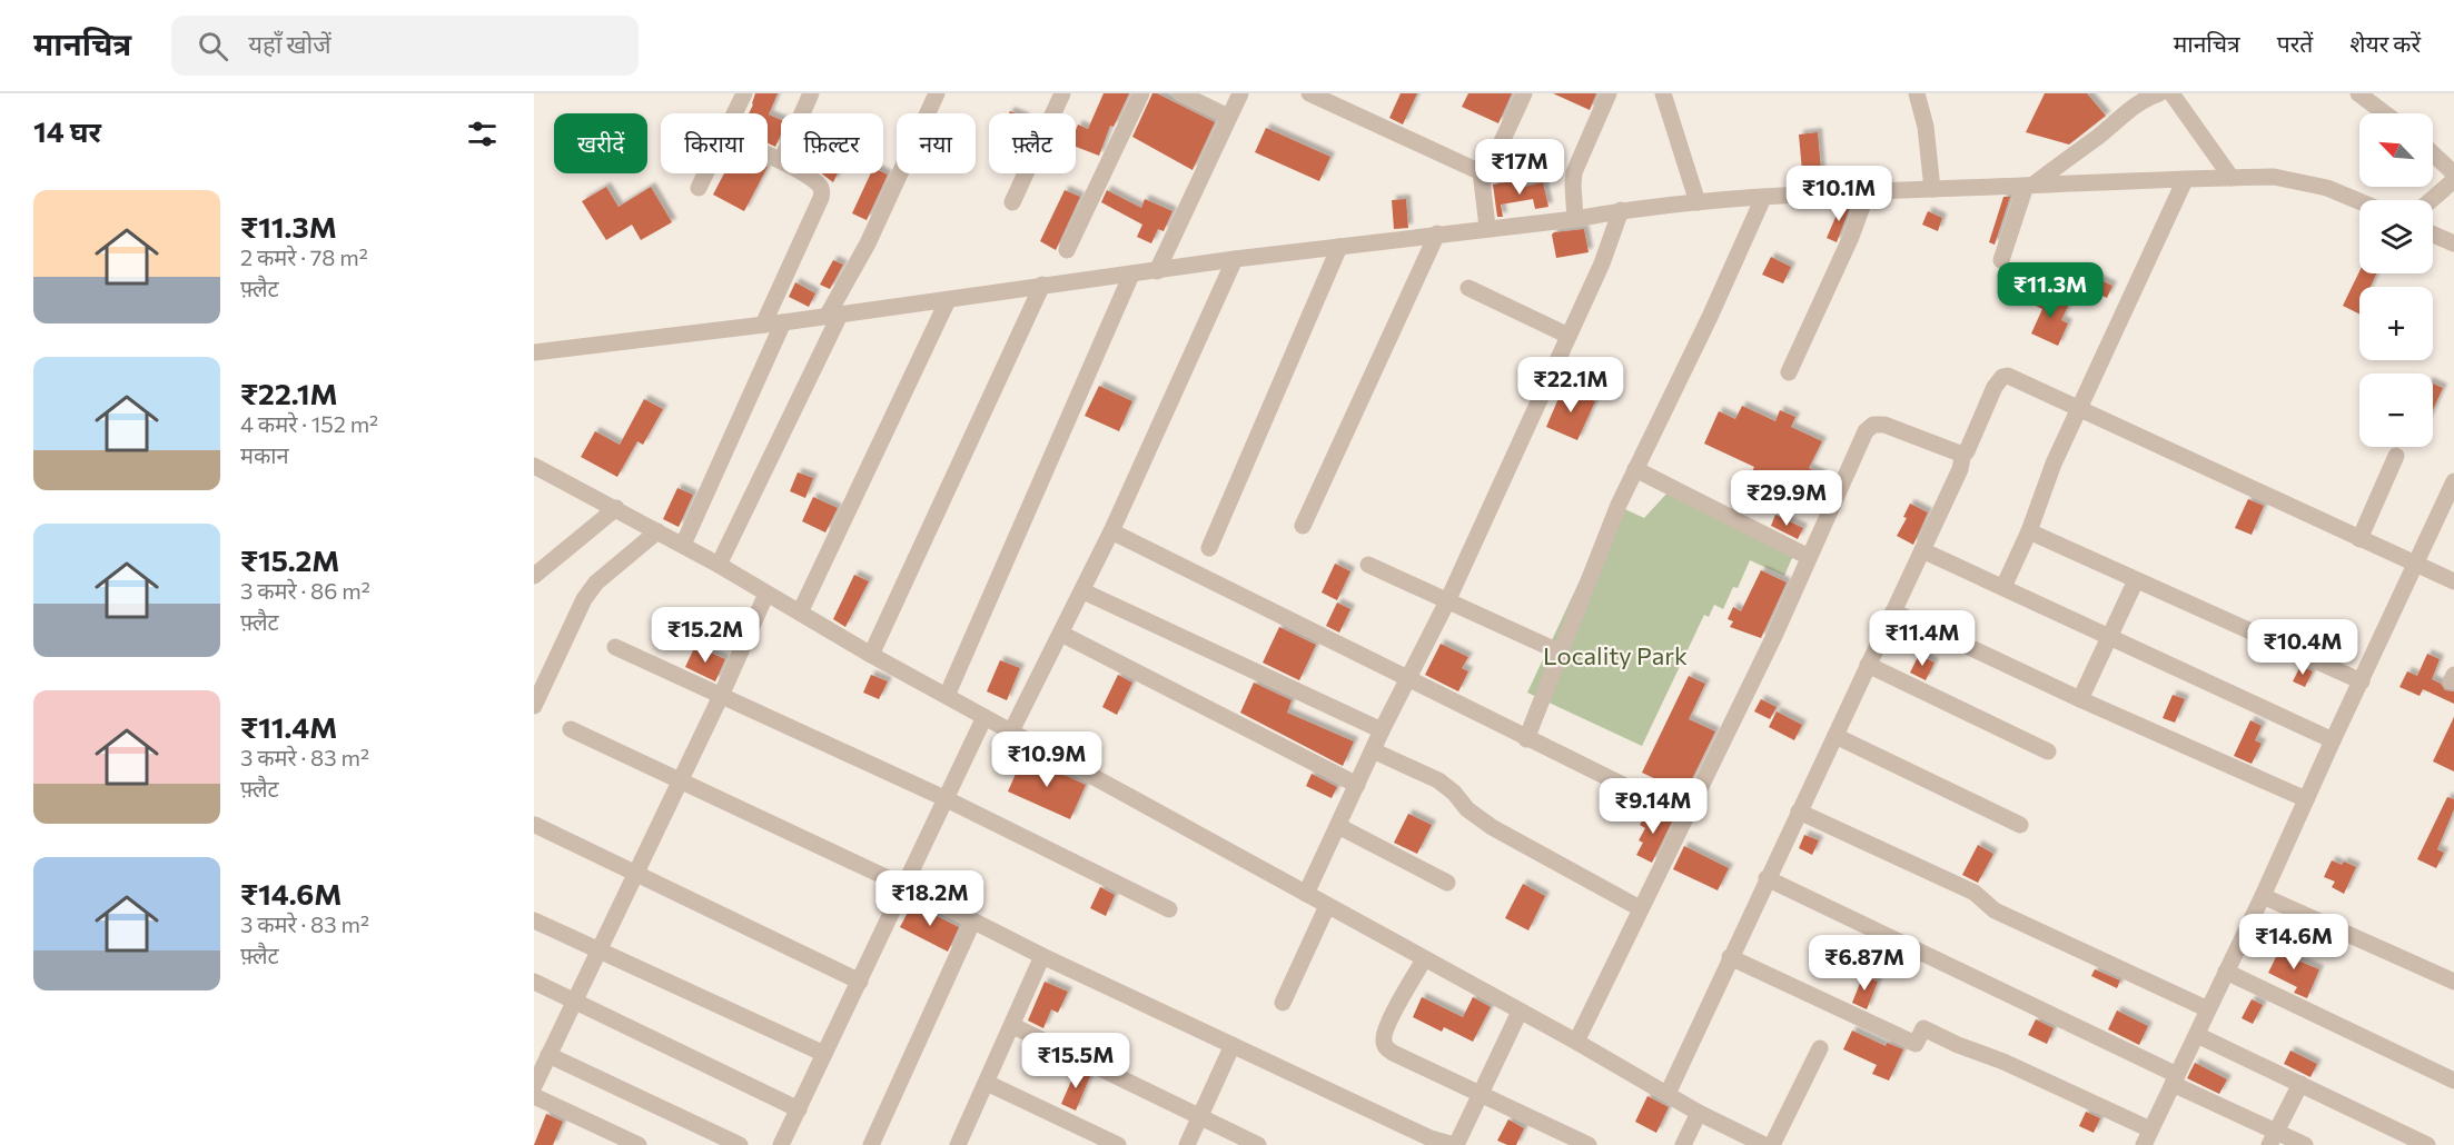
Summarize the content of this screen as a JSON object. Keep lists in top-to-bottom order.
{
  "parks": ["Locality Park"],
  "north": "top left",
  "page": {
    "header": "मानचित्र",
    "search": "यहाँ खोजें",
    "nav": ["मानचित्र", "परतें", "शेयर करें"],
    "heading": "14 घर",
    "map_buttons": ["+", "−"],
    "chip": [
      "खरीदें",
      "किराया",
      "फ़िल्टर",
      "नया",
      "फ़्लैट"
    ],
    "price": [
      "₹17M",
      "₹10.1M",
      "₹11.3M",
      "₹22.1M",
      "₹29.9M",
      "₹15.2M",
      "₹11.4M",
      "₹10.4M",
      "₹10.9M",
      "₹9.14M",
      "₹18.2M",
      "₹14.6M",
      "₹6.87M",
      "₹15.5M"
    ],
    "list": [
      {
        "name": "₹11.3M",
        "note": "2 कमरे · 78 m² · फ़्लैट"
      },
      {
        "name": "₹22.1M",
        "note": "4 कमरे · 152 m² · मकान"
      },
      {
        "name": "₹15.2M",
        "note": "3 कमरे · 86 m² · फ़्लैट"
      },
      {
        "name": "₹11.4M",
        "note": "3 कमरे · 83 m² · फ़्लैट"
      },
      {
        "name": "₹14.6M",
        "note": "3 कमरे · 83 m² · फ़्लैट"
      }
    ]
  }
}
